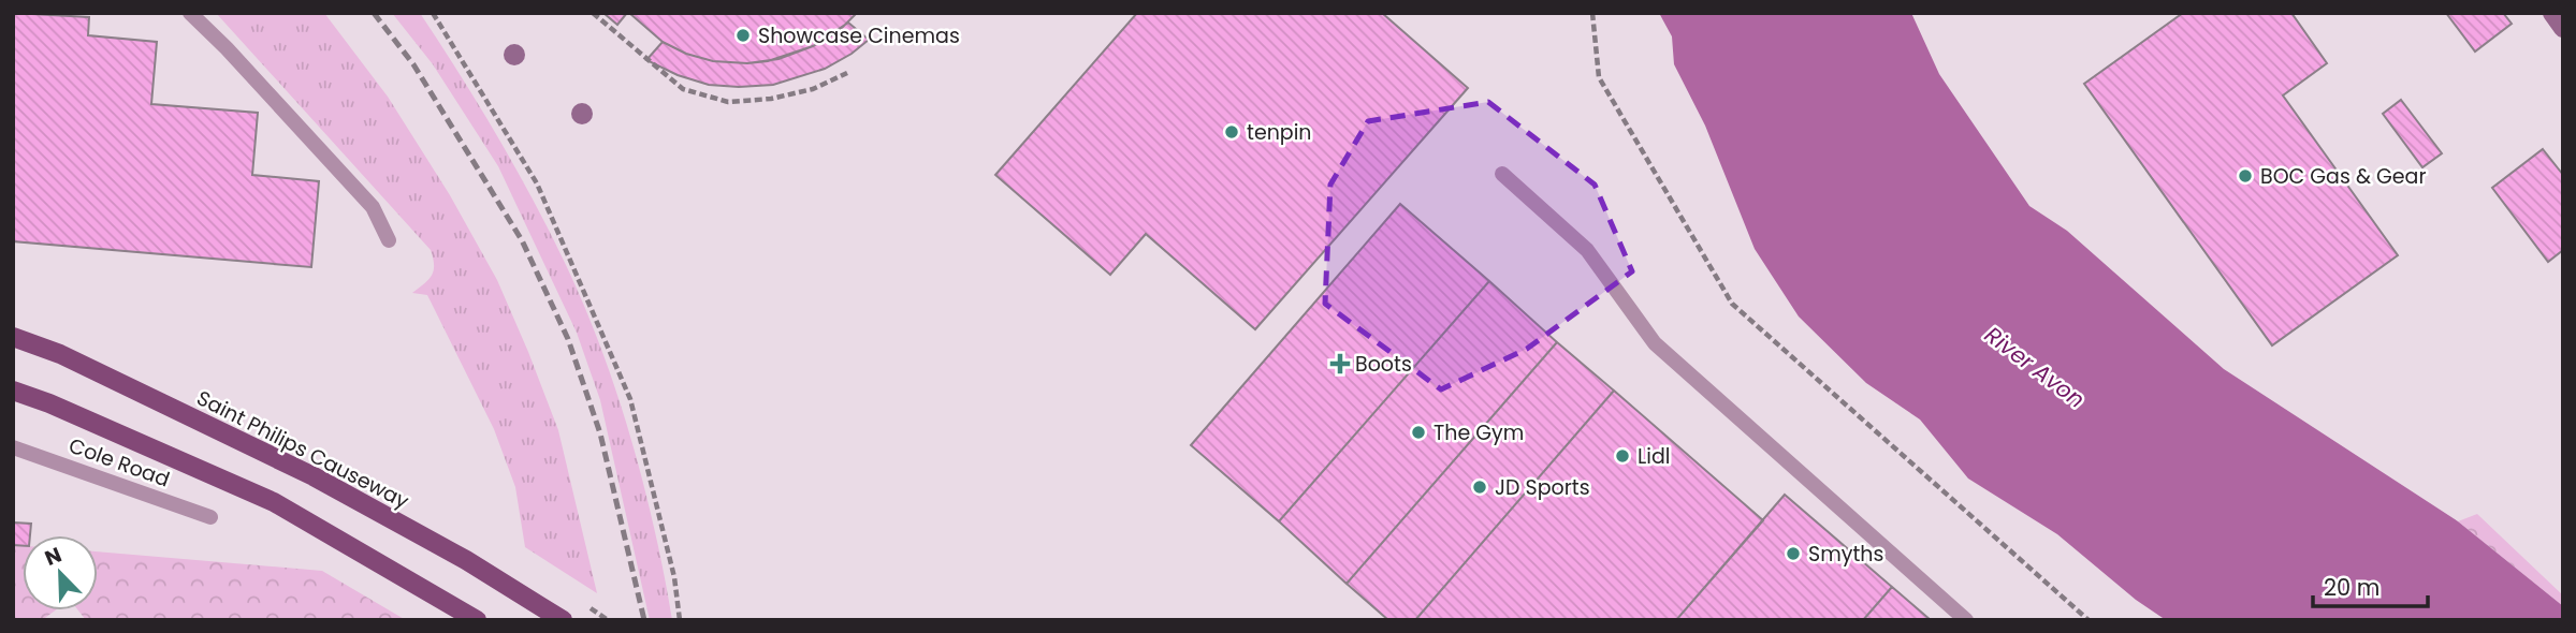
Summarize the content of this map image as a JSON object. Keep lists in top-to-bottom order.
{
  "streets": {
    "main road": ["Saint Philips Causeway"],
    "lane": ["Cole Road"]
  },
  "water": ["River Avon"],
  "places": {
    "other": [
      "Showcase Cinemas",
      "tenpin",
      "BOC Gas & Gear",
      "The Gym",
      "Lidl",
      "JD Sports",
      "Smyths"
    ],
    "health": ["Boots"]
  },
  "scale_bar": "20 m",
  "north": "top left"
}
